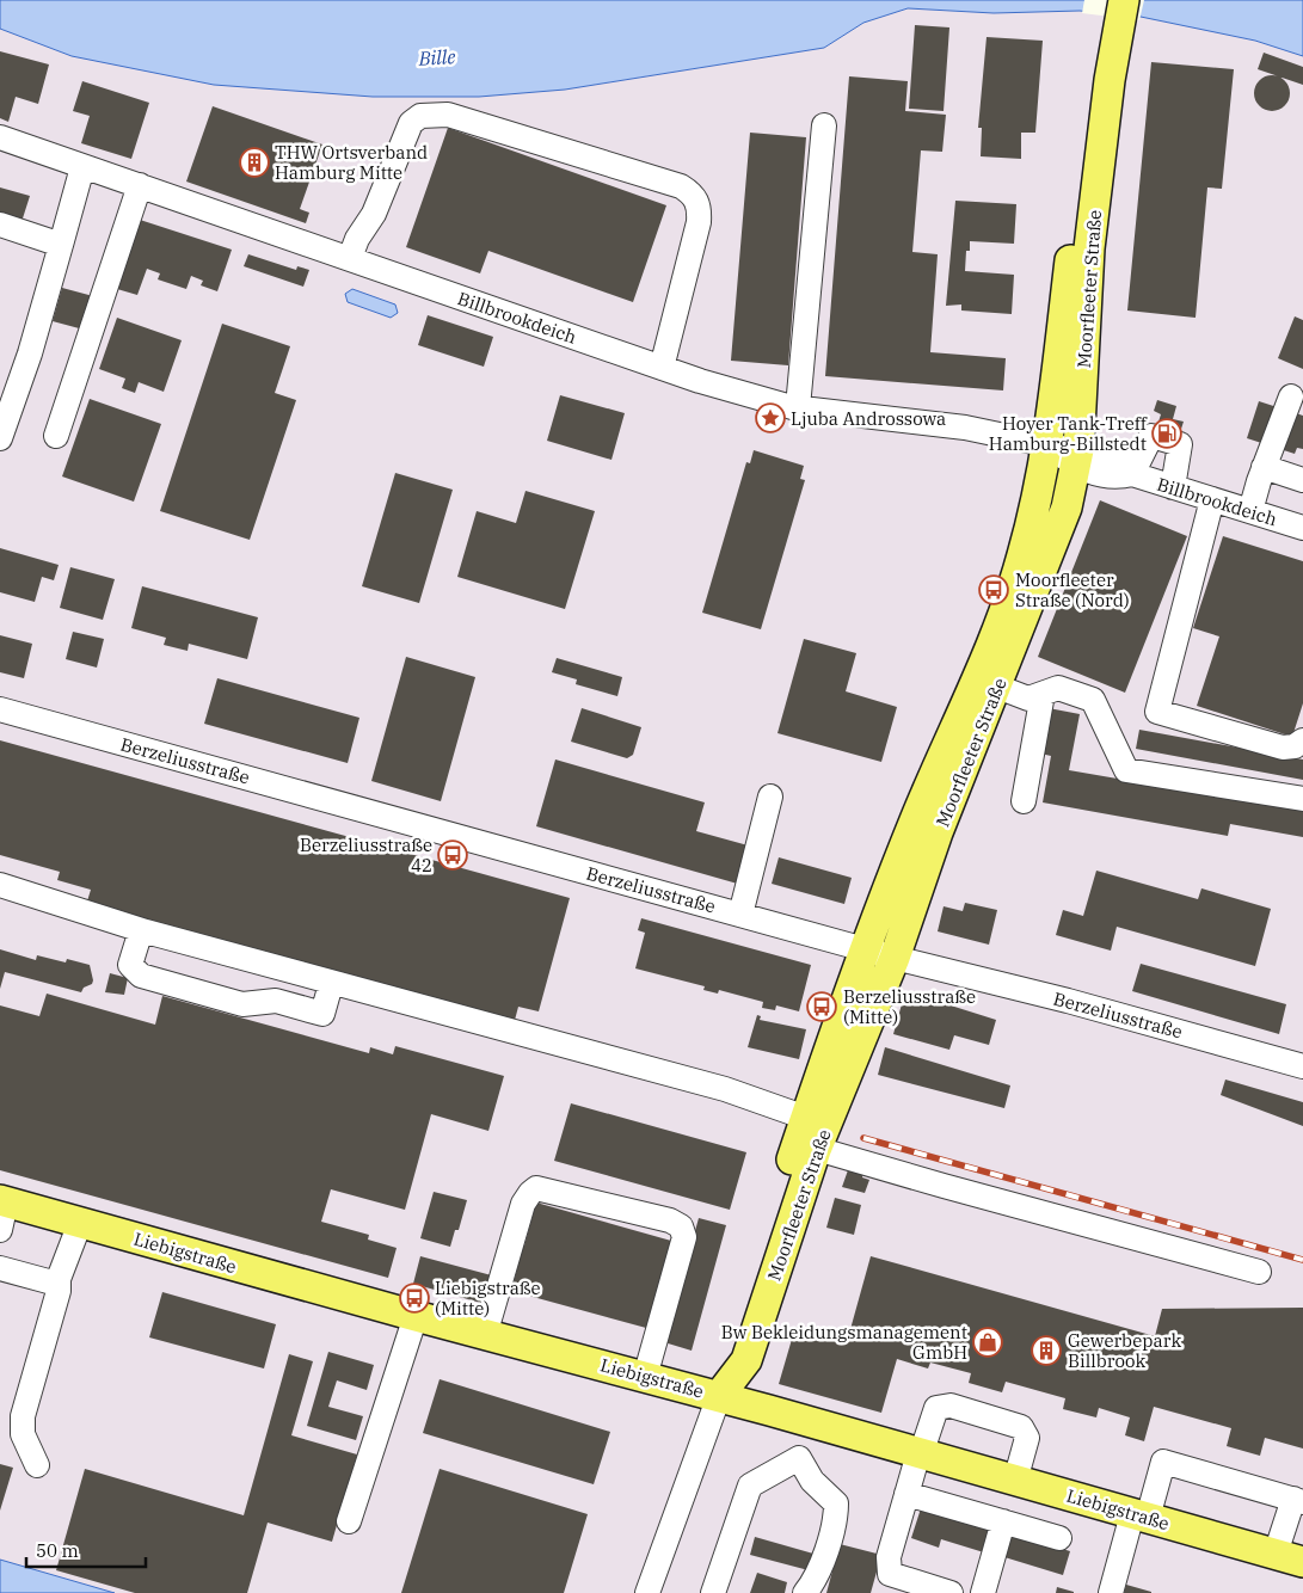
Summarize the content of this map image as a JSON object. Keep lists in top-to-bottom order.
{
  "streets": {
    "main road": ["Moorfleeter Straße", "Liebigstraße"],
    "street": ["Billbrookdeich", "Berzeliusstraße"]
  },
  "crossings": [
    ["Moorfleeter Straße", "Billbrookdeich"],
    ["Moorfleeter Straße", "Berzeliusstraße"],
    ["Moorfleeter Straße", "Liebigstraße"]
  ],
  "water": ["Bille"],
  "places": {
    "building": ["THW Ortsverband Hamburg Mitte", "Gewerbepark Billbrook"],
    "place": ["Ljuba Androssowa"],
    "fuel station": ["Hoyer Tank-Treff Hamburg-Billstedt"],
    "bus stop": [
      "Moorfleeter Straße (Nord)",
      "Berzeliusstraße 42",
      "Berzeliusstraße (Mitte)",
      "Liebigstraße (Mitte)"
    ],
    "shop": ["Bw Bekleidungsmanagement GmbH"]
  },
  "scale_bar": "50 m"
}
